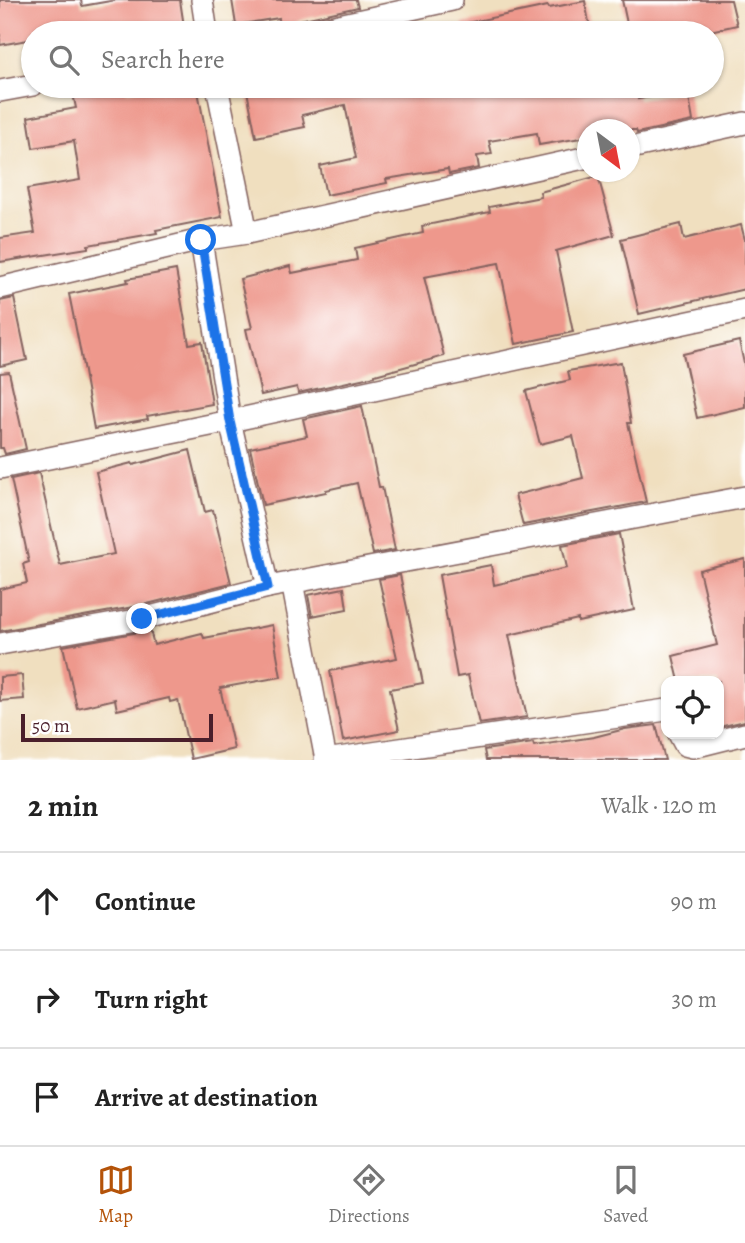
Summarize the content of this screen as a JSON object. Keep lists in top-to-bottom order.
{
  "scale_bar": "50 m",
  "north": "bottom right",
  "page": {
    "search": "Search here",
    "scale": "50 m",
    "heading": ["2 min", "Walk · 120 m"],
    "list": [
      ["Continue", "90 m"],
      ["Turn right", "30 m"],
      "Arrive at destination"
    ],
    "nav": ["Map", "Directions", "Saved"]
  }
}
